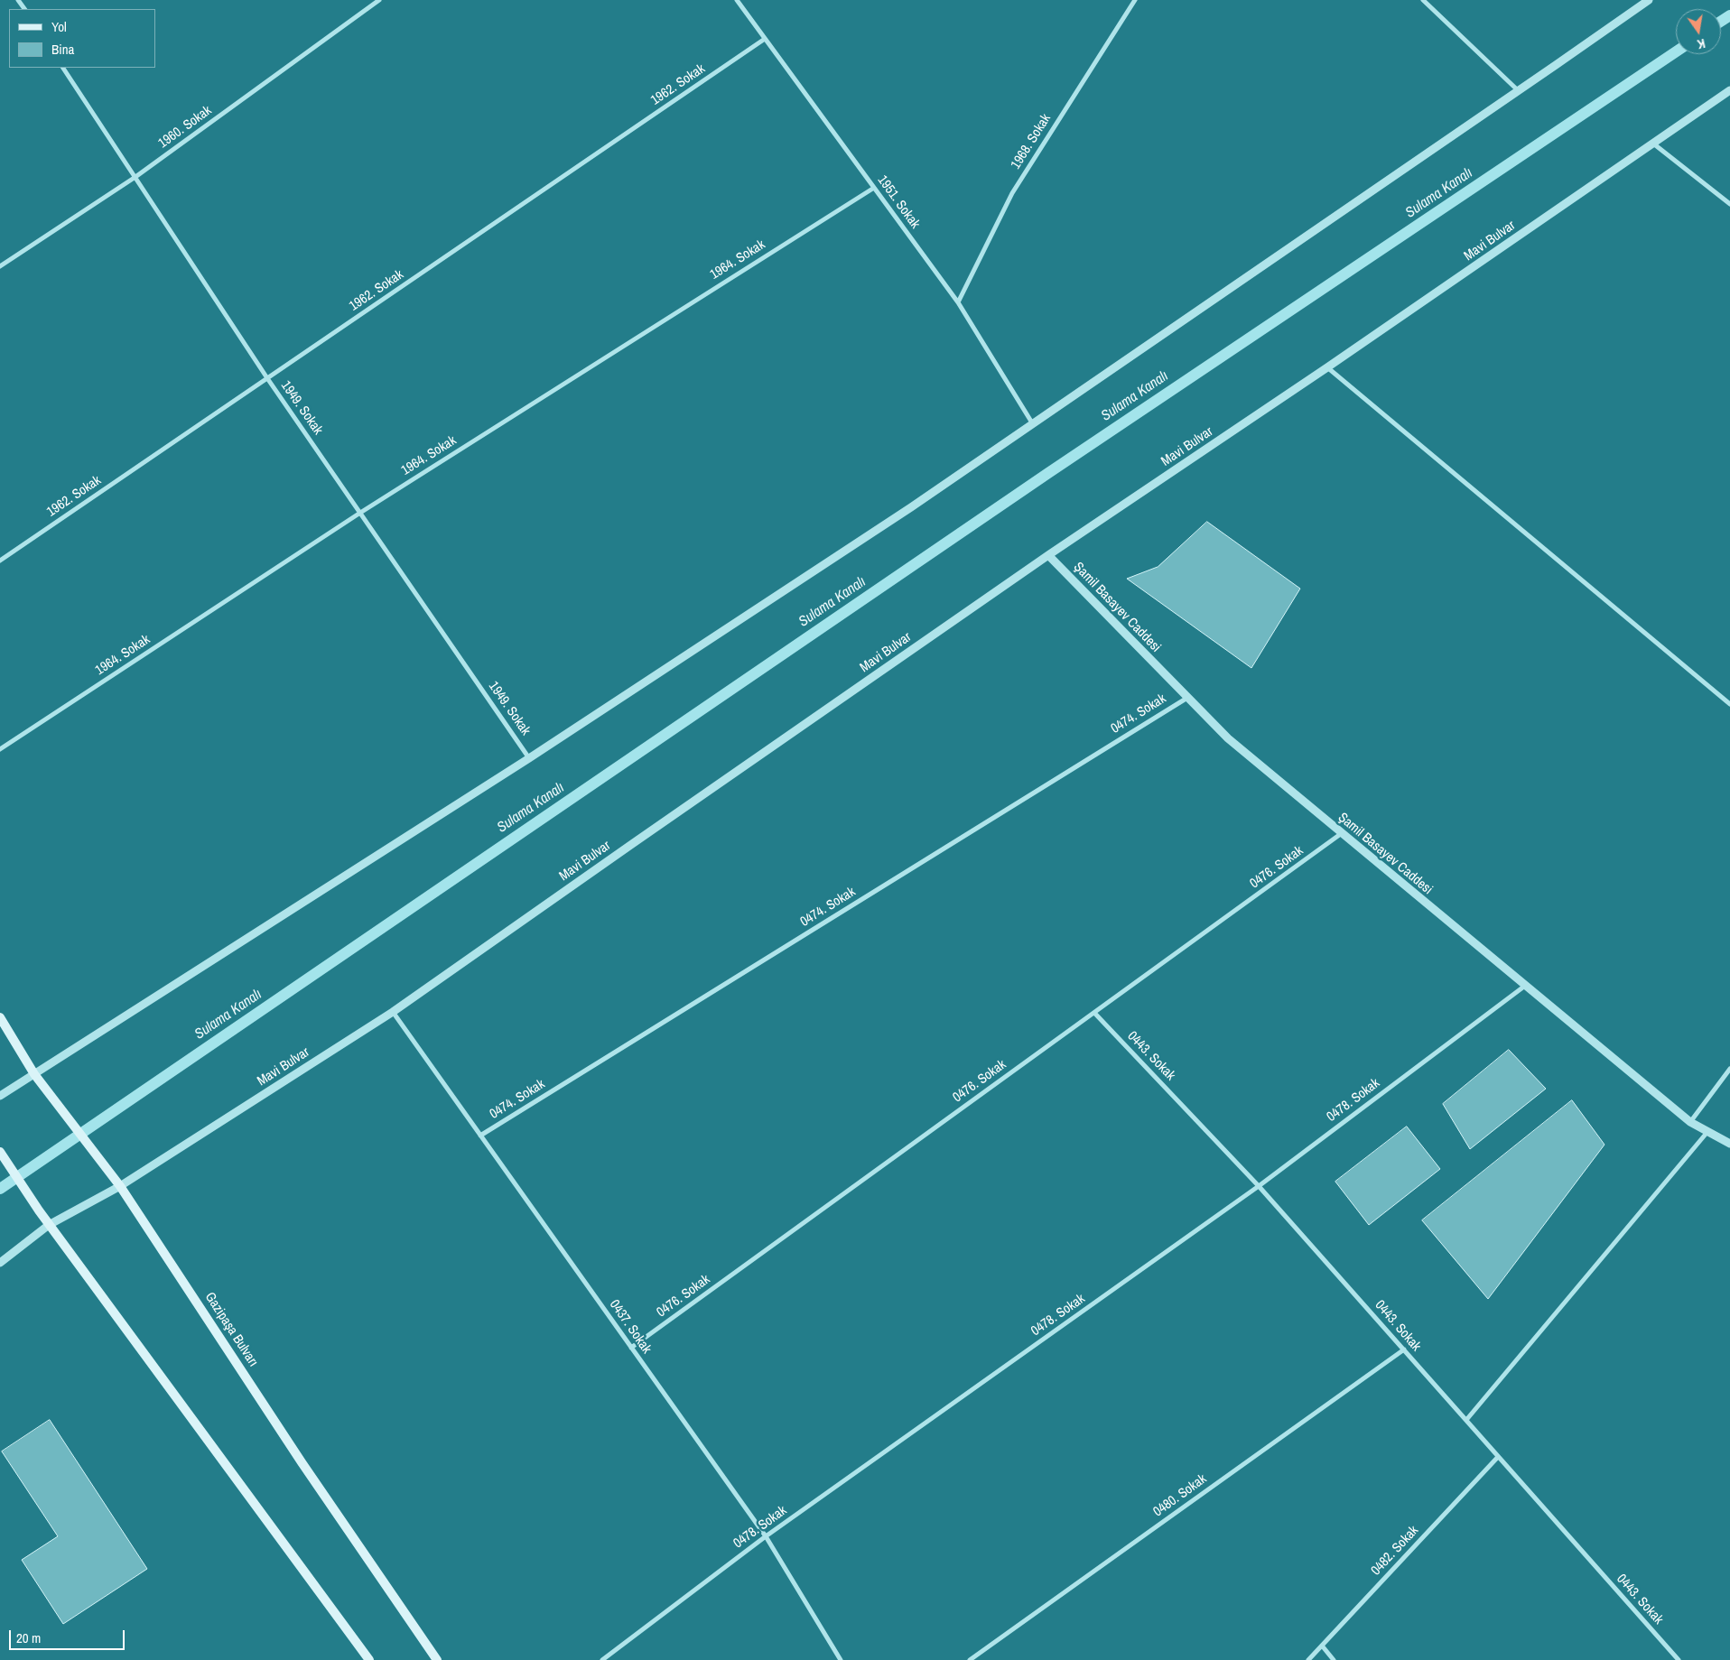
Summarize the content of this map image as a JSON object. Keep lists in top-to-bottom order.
{
  "streets": {
    "main road": ["Gazipaşa Bulvarı"],
    "street": [
      "1962. Sokak",
      "1960. Sokak",
      "1968. Sokak",
      "1951. Sokak",
      "Mavi Bulvar",
      "1964. Sokak",
      "1949. Sokak",
      "Şamil Basayev Caddesi",
      "0474. Sokak",
      "0476. Sokak",
      "0443. Sokak",
      "0478. Sokak",
      "0437. Sokak",
      "0480. Sokak",
      "0482. Sokak"
    ]
  },
  "crossings": [
    ["1962. Sokak", "1951. Sokak"],
    ["1962. Sokak", "1949. Sokak"],
    ["1960. Sokak", "1949. Sokak"],
    ["1968. Sokak", "1951. Sokak"],
    ["1951. Sokak", "1964. Sokak"],
    ["Mavi Bulvar", "Şamil Basayev Caddesi"],
    ["Mavi Bulvar", "0437. Sokak"],
    ["Mavi Bulvar", "Gazipaşa Bulvarı"],
    ["1964. Sokak", "1949. Sokak"],
    ["Şamil Basayev Caddesi", "0474. Sokak"],
    ["Şamil Basayev Caddesi", "0476. Sokak"],
    ["Şamil Basayev Caddesi", "0478. Sokak"],
    ["0474. Sokak", "0437. Sokak"],
    ["0476. Sokak", "0443. Sokak"],
    ["0476. Sokak", "0437. Sokak"],
    ["0443. Sokak", "0478. Sokak"],
    ["0443. Sokak", "0480. Sokak"],
    ["0443. Sokak", "0482. Sokak"],
    ["0478. Sokak", "0437. Sokak"]
  ],
  "water": ["Sulama Kanalı"],
  "legend": ["Yol", "Bina"],
  "scale_bar": "20 m",
  "north": "bottom"
}
